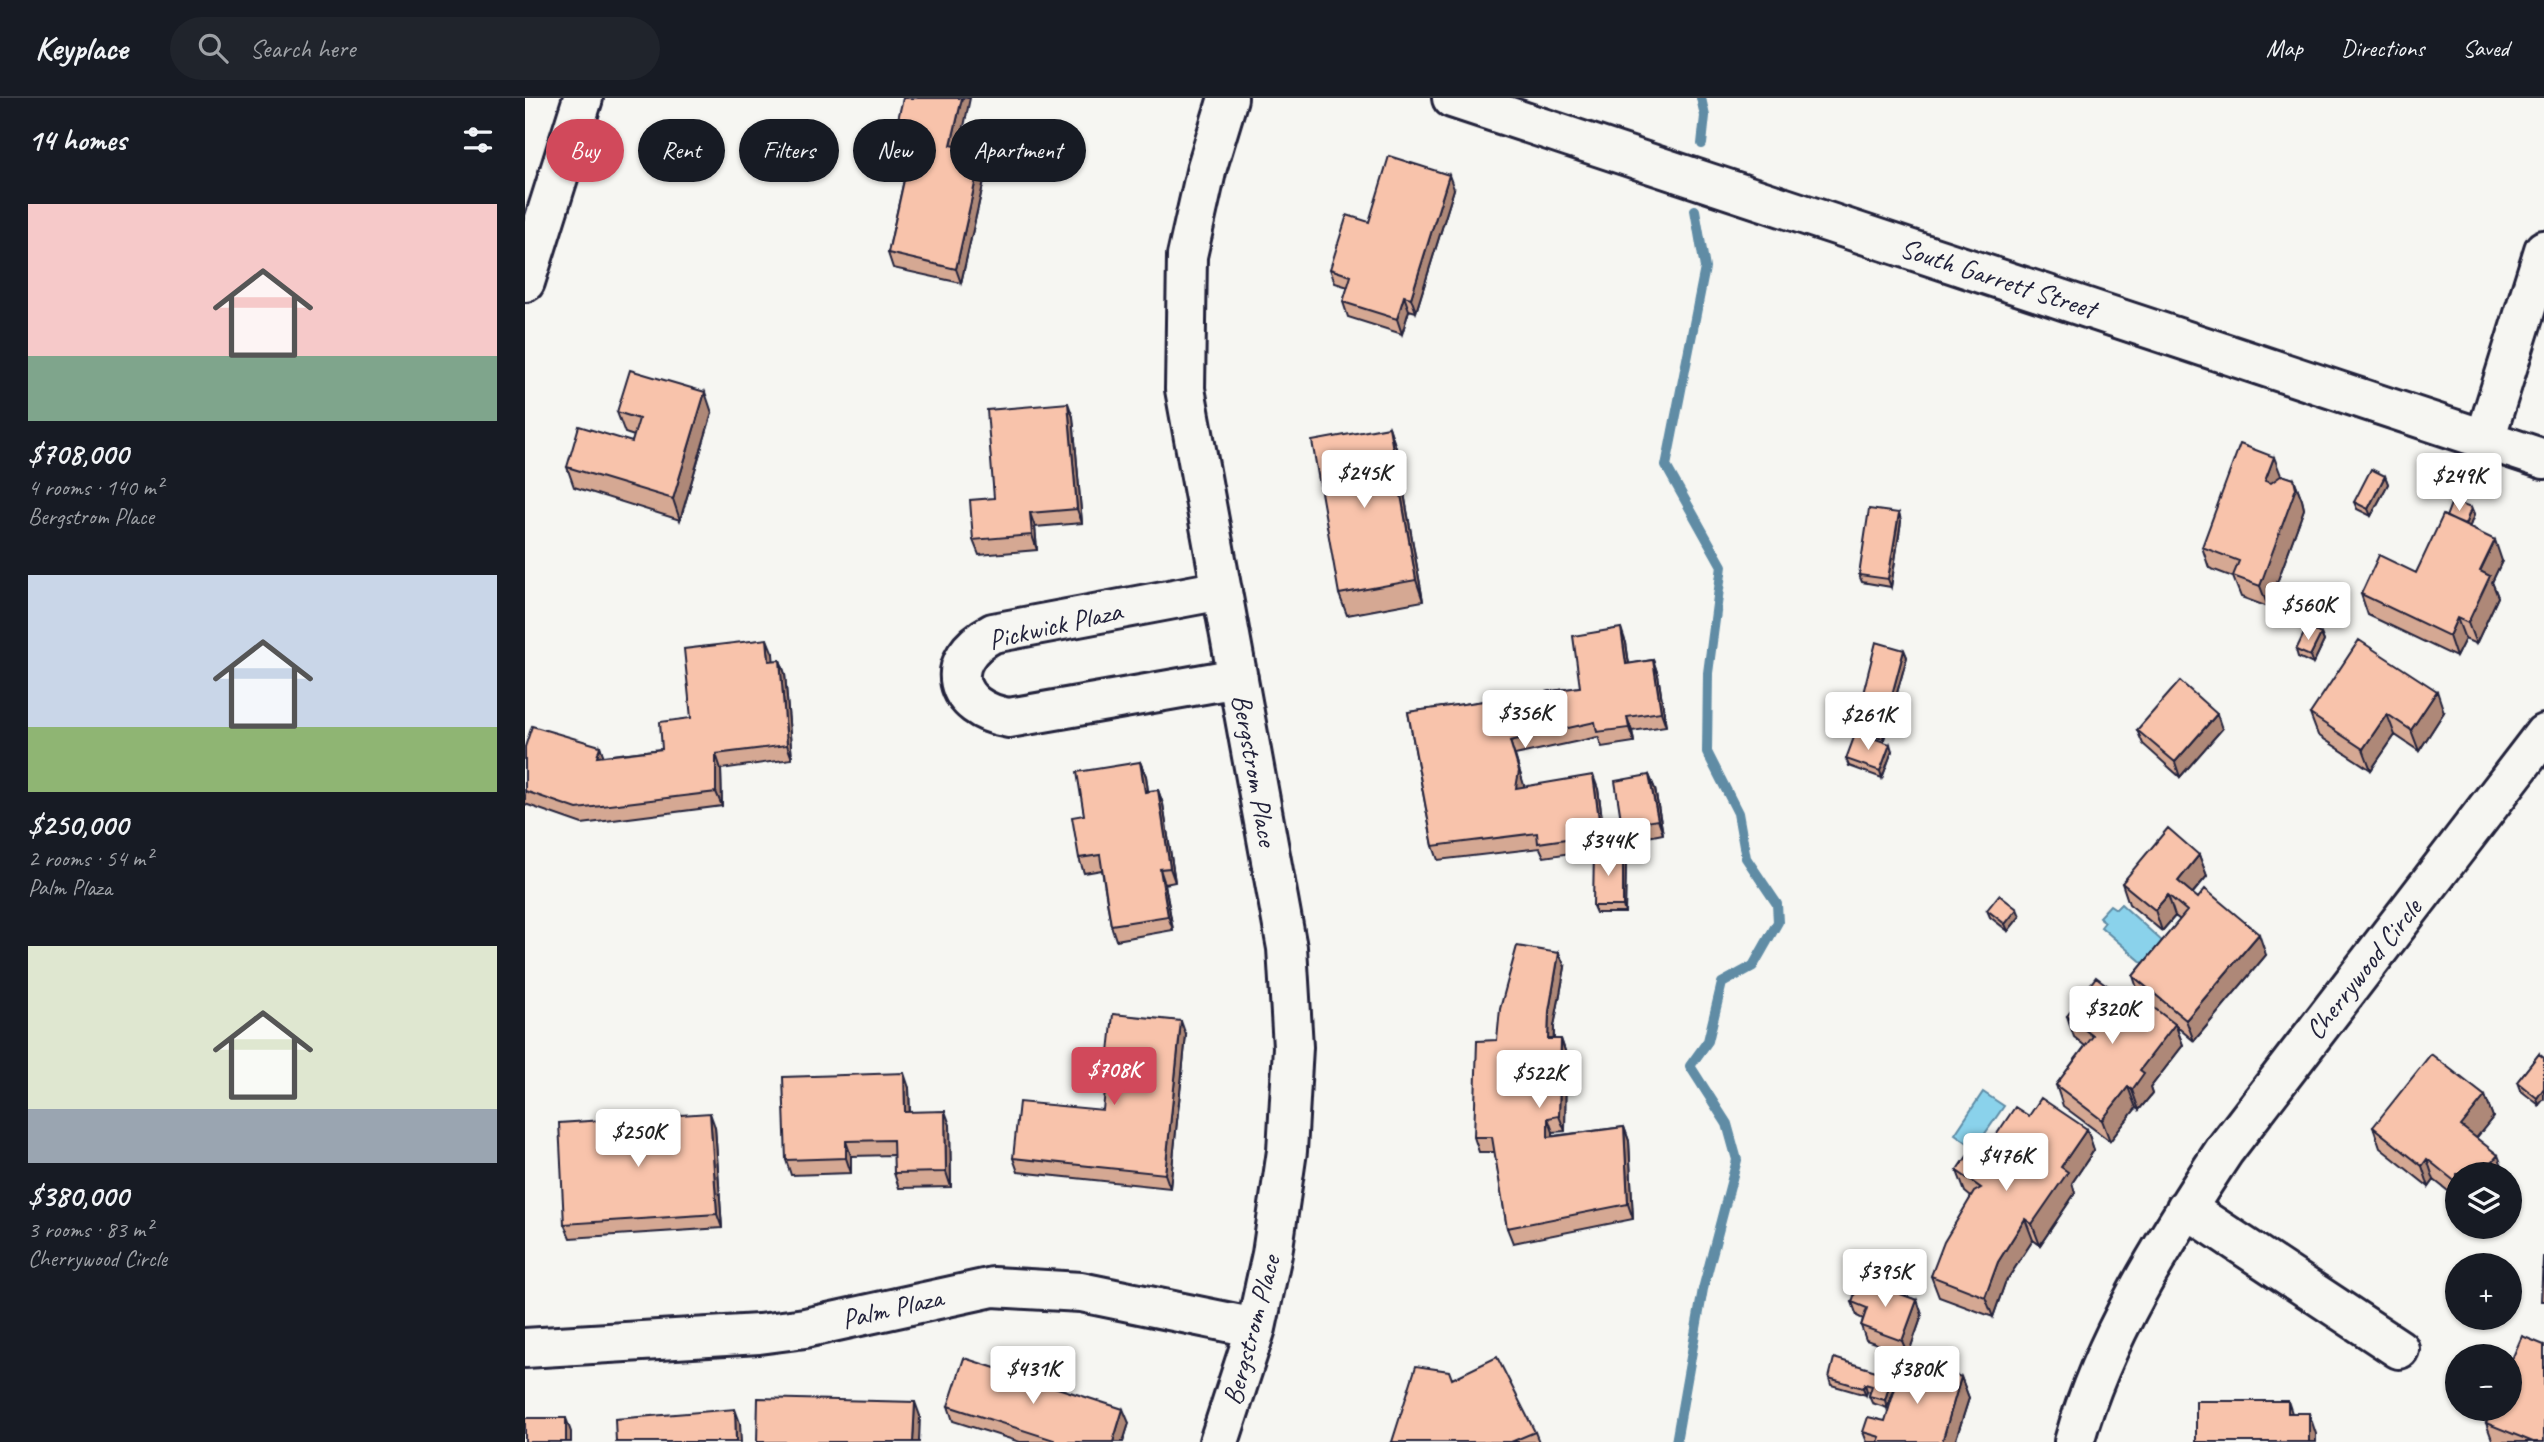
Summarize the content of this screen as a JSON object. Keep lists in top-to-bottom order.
{
  "streets": {
    "street": [
      "South Garrett Street",
      "Pickwick Plaza",
      "Bergstrom Place",
      "Cherrywood Circle",
      "Palm Plaza"
    ]
  },
  "crossings": [
    ["Pickwick Plaza", "Bergstrom Place"],
    ["Bergstrom Place", "Palm Plaza"]
  ],
  "page": {
    "header": "Keyplace",
    "search": "Search here",
    "nav": ["Map", "Directions", "Saved"],
    "heading": "14 homes",
    "chip": [
      "Buy",
      "Rent",
      "Filters",
      "New",
      "Apartment"
    ],
    "list": [
      {
        "name": "$708,000",
        "note": "4 rooms · 140 m² · Bergstrom Place"
      },
      {
        "name": "$250,000",
        "note": "2 rooms · 54 m² · Palm Plaza"
      },
      {
        "name": "$380,000",
        "note": "3 rooms · 83 m² · Cherrywood Circle"
      }
    ],
    "price": [
      "$245K",
      "$249K",
      "$560K",
      "$356K",
      "$261K",
      "$344K",
      "$320K",
      "$708K",
      "$522K",
      "$250K",
      "$476K",
      "$395K",
      "$431K",
      "$380K"
    ],
    "map_buttons": ["+", "−"]
  }
}
